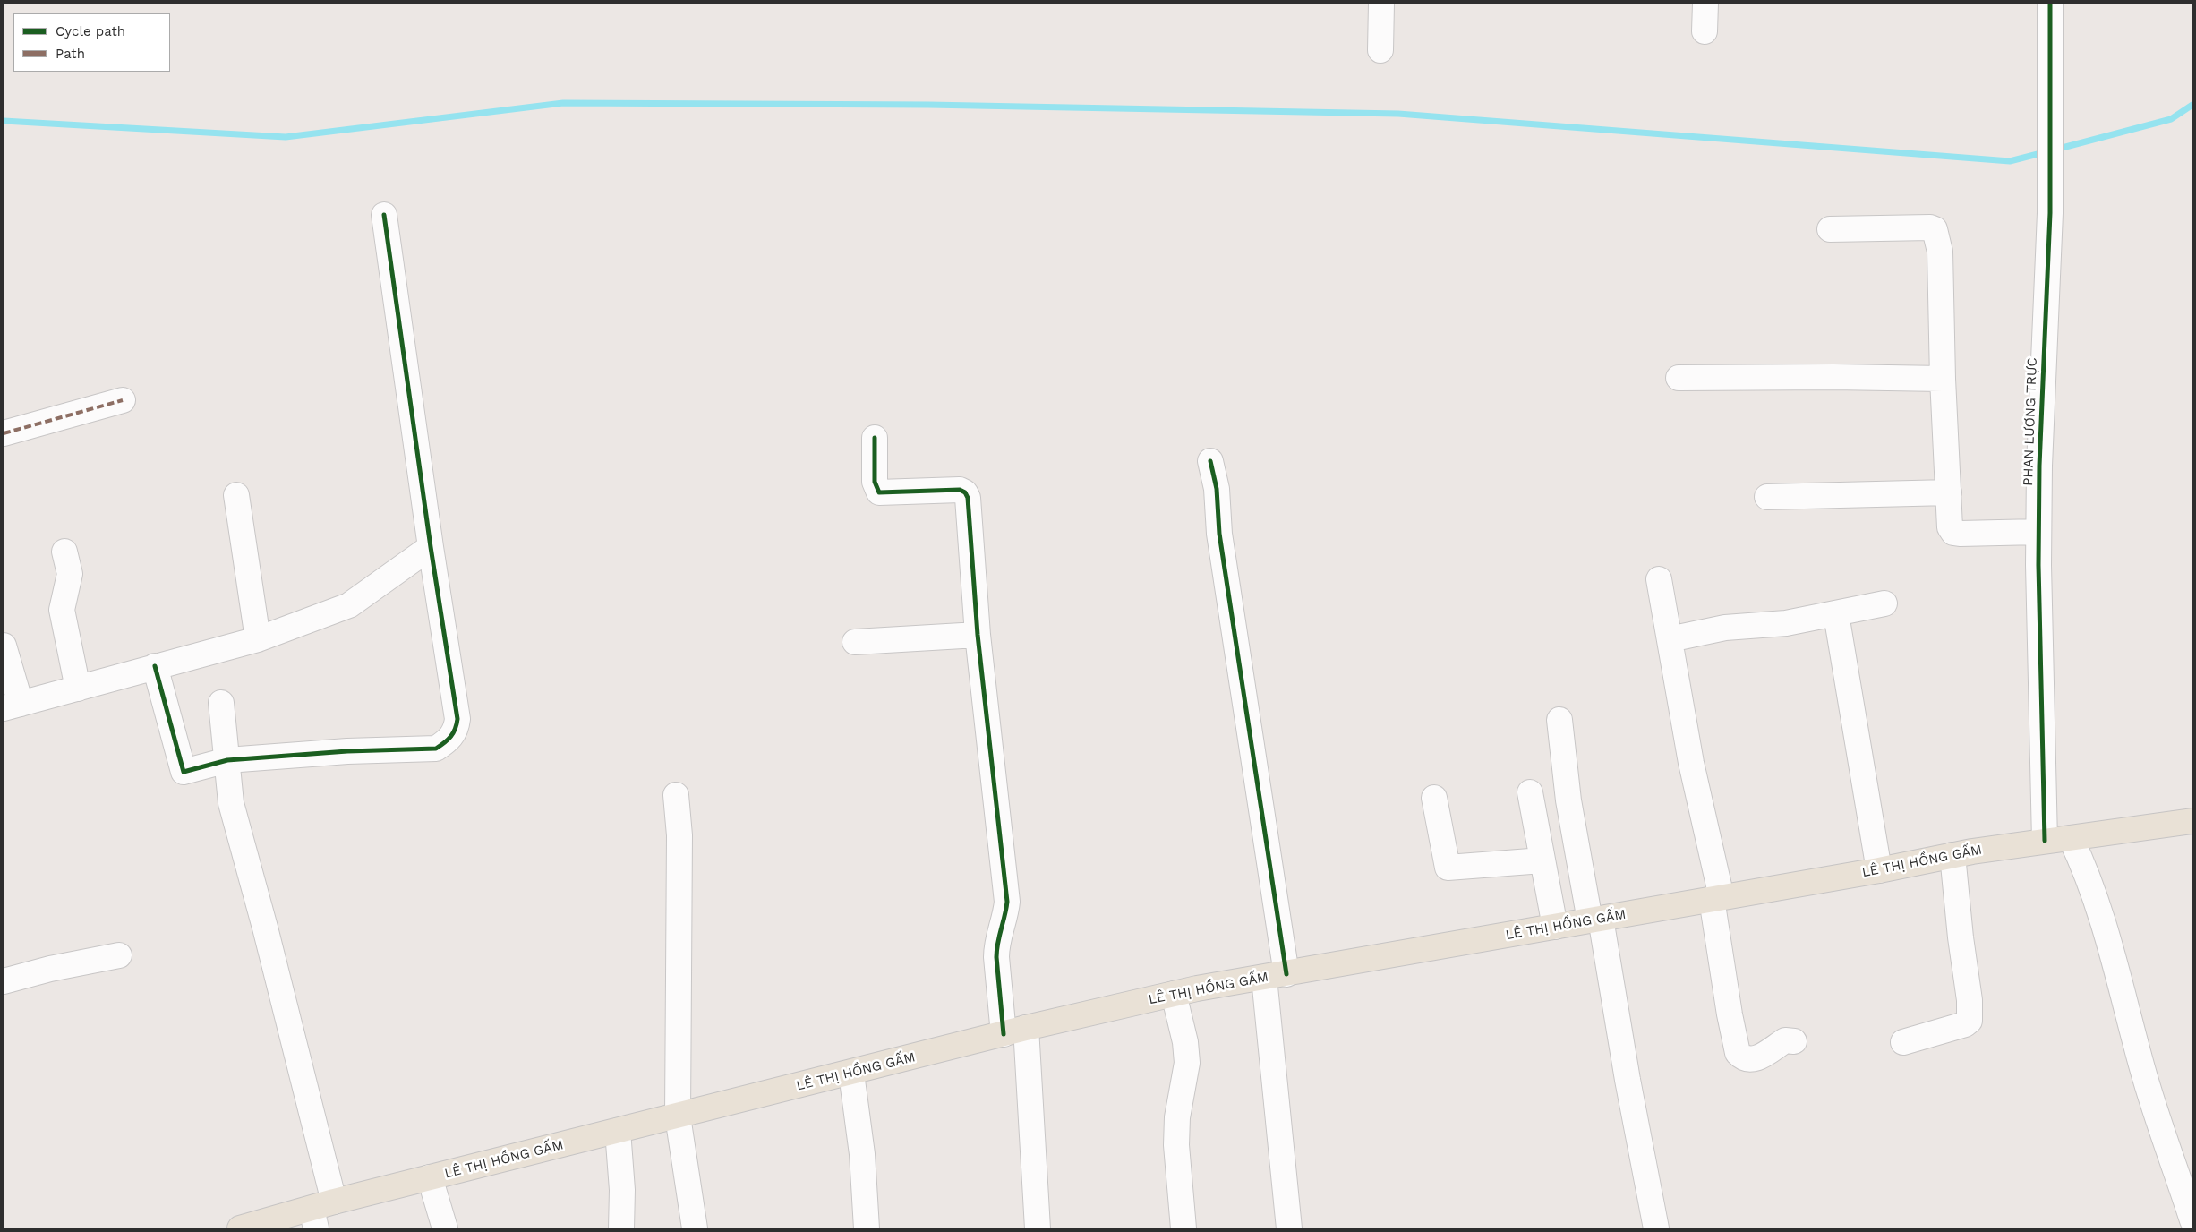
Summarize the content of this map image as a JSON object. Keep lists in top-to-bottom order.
{
  "streets": {
    "main road": ["LÊ THỊ HỒNG GẤM"],
    "street": ["PHAN LƯƠNG TRỰC"]
  },
  "crossings": [
    ["PHAN LƯƠNG TRỰC", "LÊ THỊ HỒNG GẤM"]
  ],
  "legend": ["Cycle path", "Path"]
}
